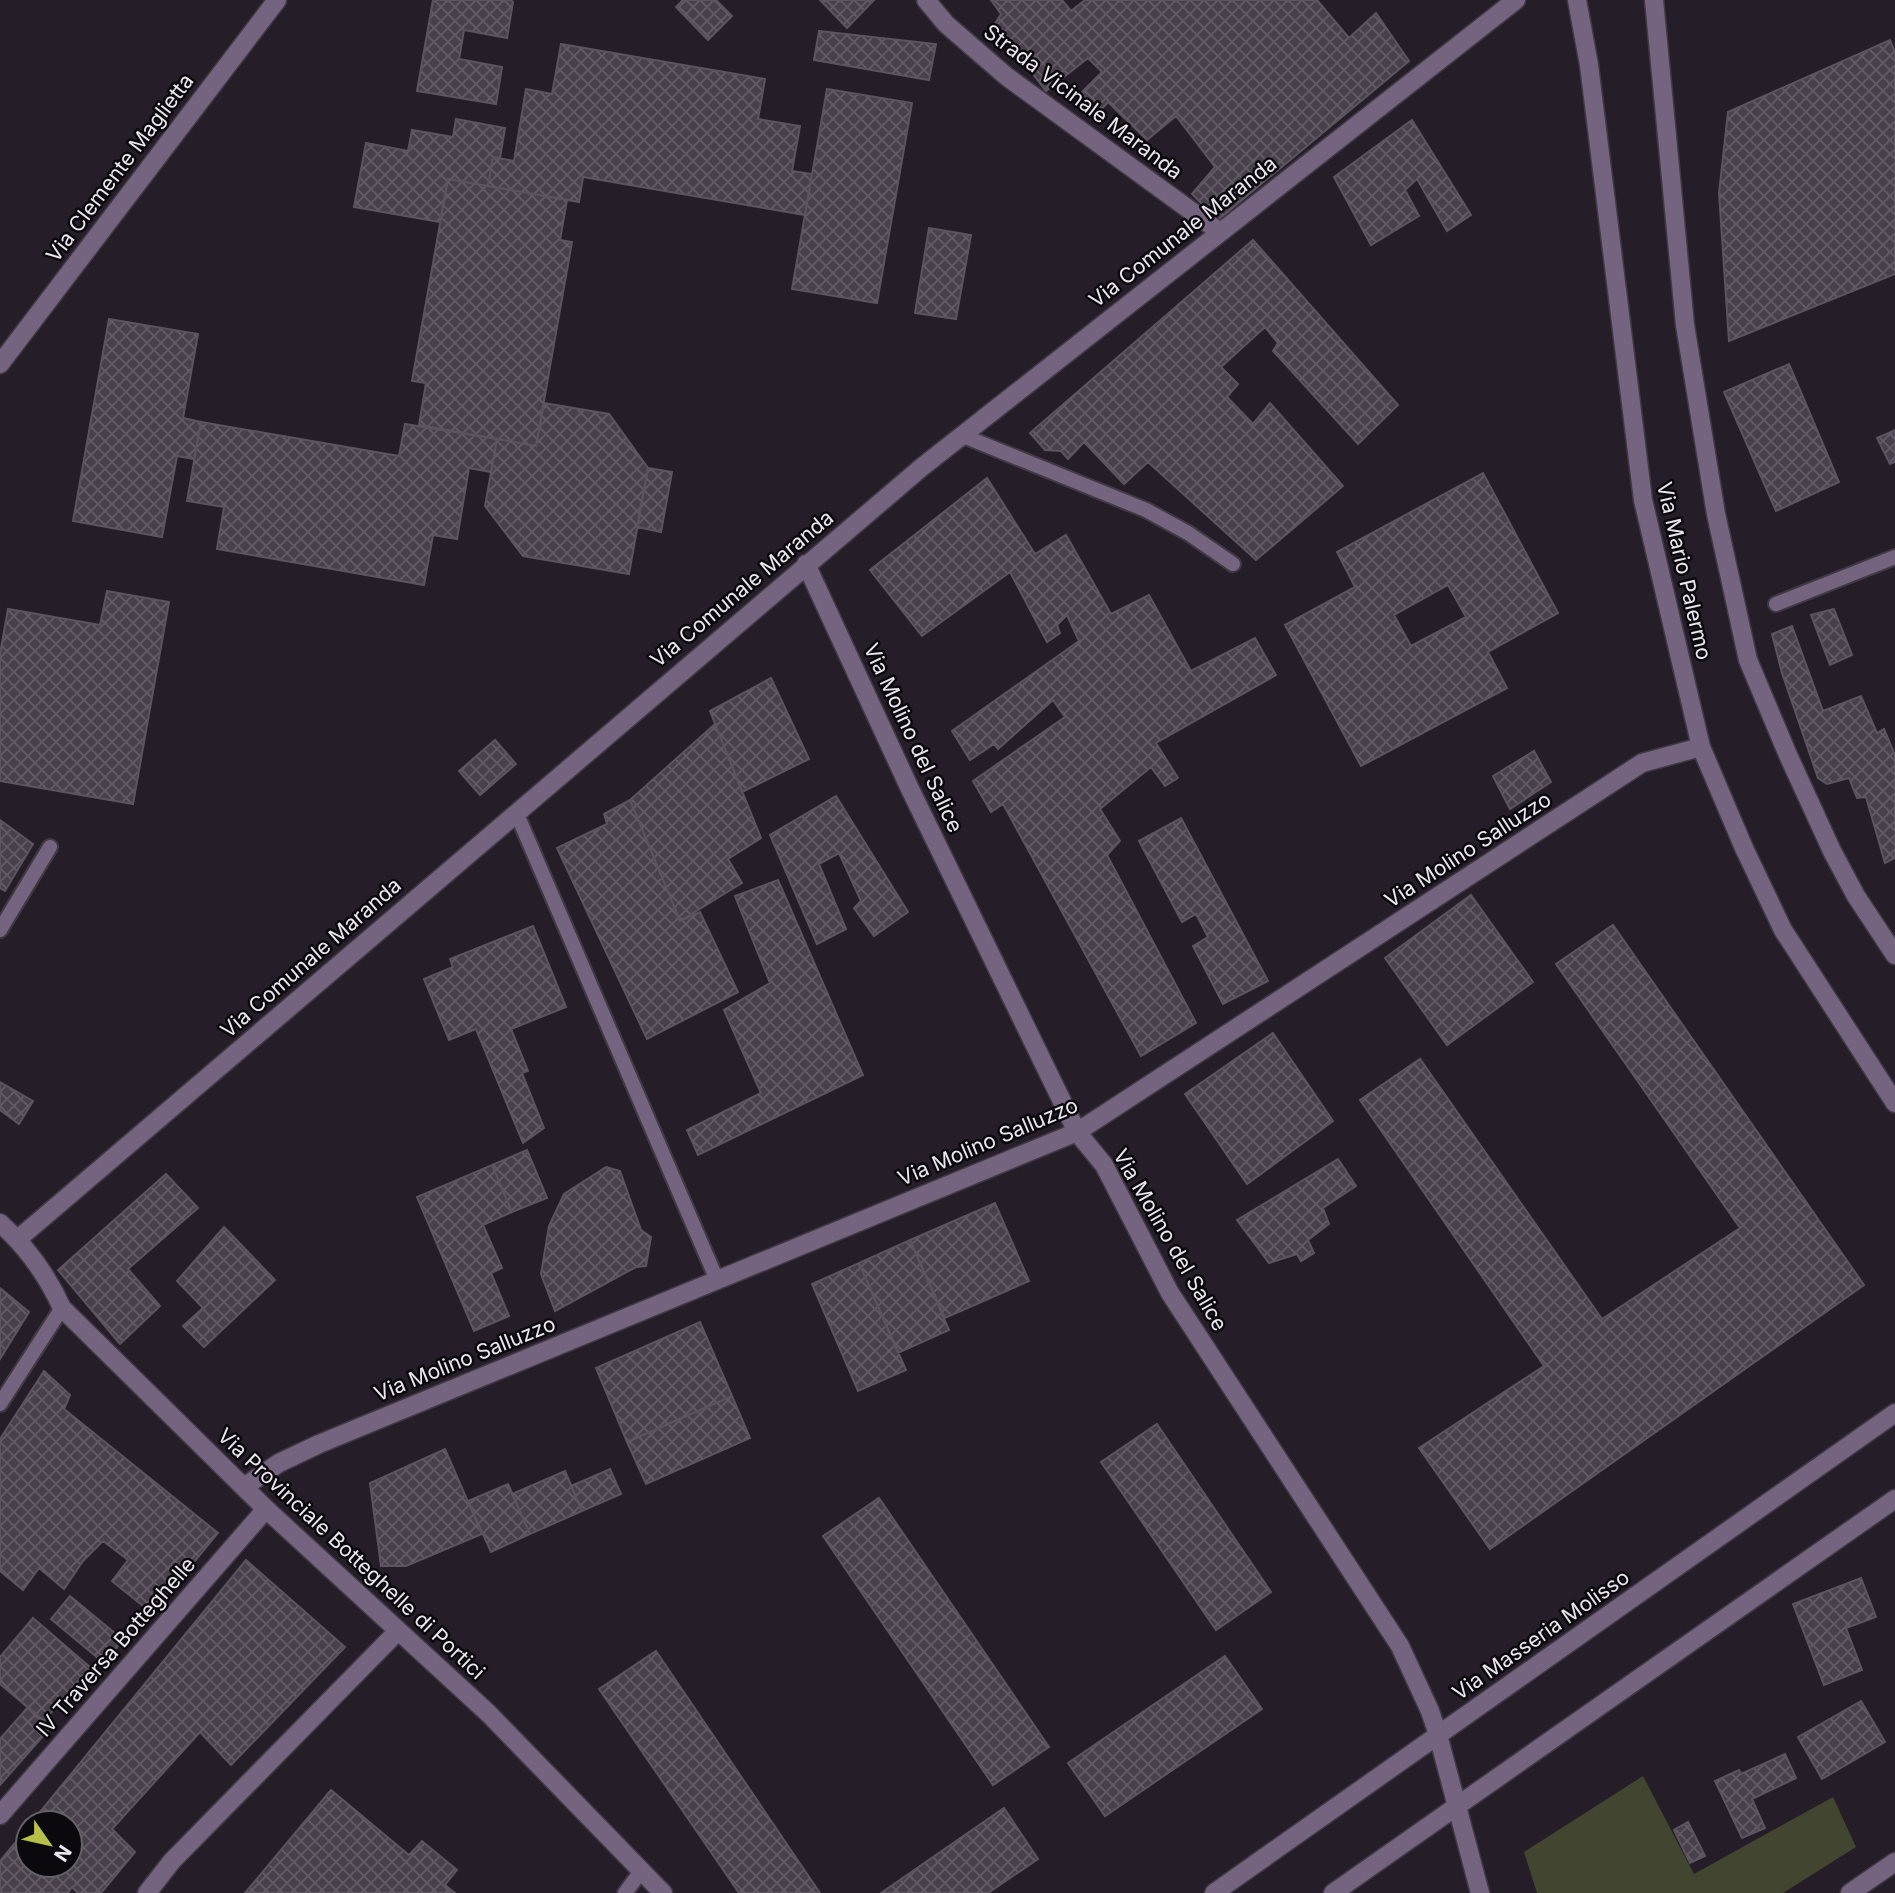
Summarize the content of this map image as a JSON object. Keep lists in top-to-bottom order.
{
  "streets": {
    "street": [
      "Strada Vicinale Maranda",
      "Via Clemente Maglietta",
      "Via Comunale Maranda",
      "Via Mario Palermo",
      "Via Molino del Salice",
      "Via Molino Salluzzo",
      "Via Provinciale Botteghelle di Portici",
      "Via Masseria Molisso",
      "IV Traversa Botteghelle"
    ]
  },
  "crossings": [
    ["Strada Vicinale Maranda", "Via Comunale Maranda"],
    ["Via Comunale Maranda", "Via Molino del Salice"],
    ["Via Comunale Maranda", "Via Provinciale Botteghelle di Portici"],
    ["Via Mario Palermo", "Via Molino Salluzzo"],
    ["Via Molino del Salice", "Via Molino Salluzzo"],
    ["Via Molino del Salice", "Via Masseria Molisso"],
    ["Via Molino Salluzzo", "Via Provinciale Botteghelle di Portici"],
    ["Via Provinciale Botteghelle di Portici", "IV Traversa Botteghelle"]
  ],
  "north": "bottom right"
}
